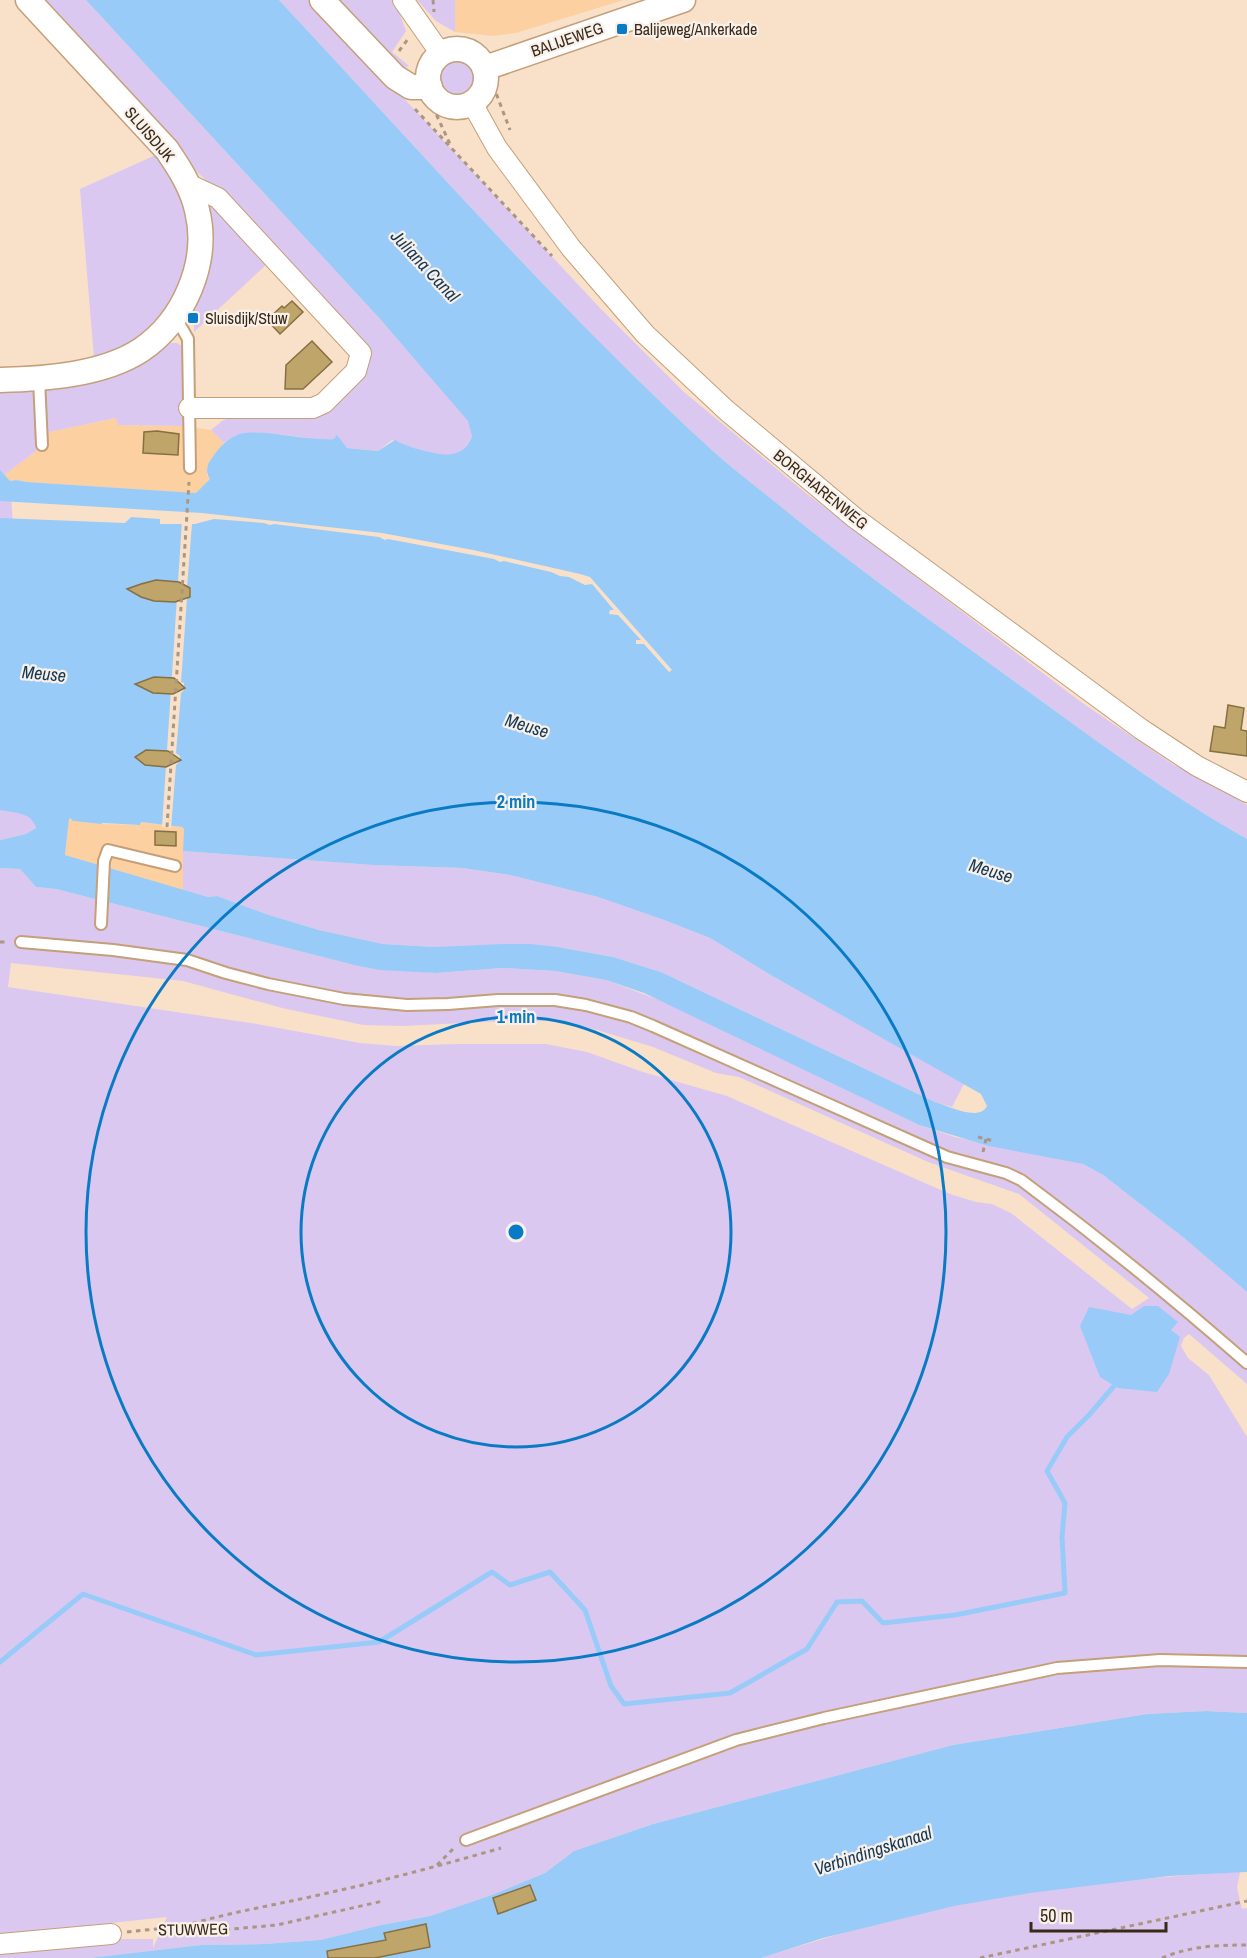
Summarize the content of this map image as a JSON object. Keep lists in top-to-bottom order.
{
  "streets": {
    "street": ["BALIJEWEG", "SLUISDIJK", "BORGHARENWEG"],
    "path": ["STUWWEG"]
  },
  "crossings": [
    ["BALIJEWEG", "BORGHARENWEG"]
  ],
  "water": ["Juliana Canal", "Meuse", "Verbindingskanaal"],
  "places": {
    "transit": ["Balijeweg/Ankerkade", "Sluisdijk/Stuw"]
  },
  "scale_bar": "50 m",
  "rings": ["2 min", "1 min"]
}
